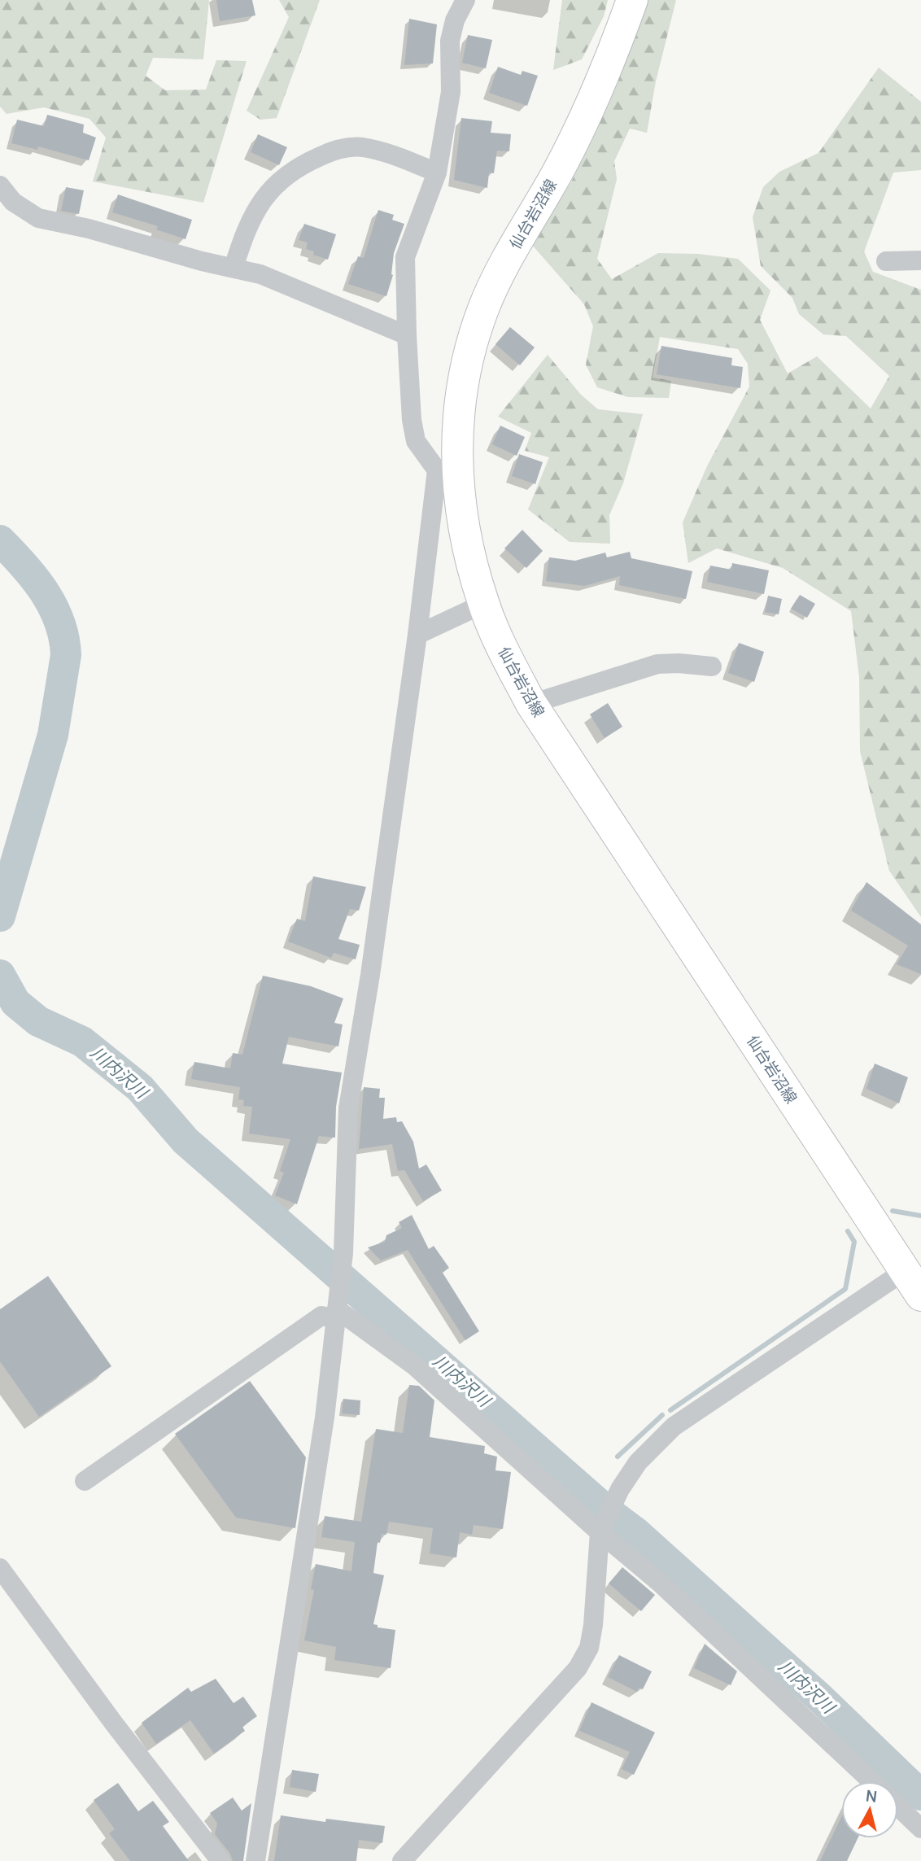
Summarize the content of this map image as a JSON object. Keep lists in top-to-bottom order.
{
  "streets": {
    "main road": ["仙台岩沼線"]
  },
  "water": ["川内沢川"],
  "north": "top"
}
